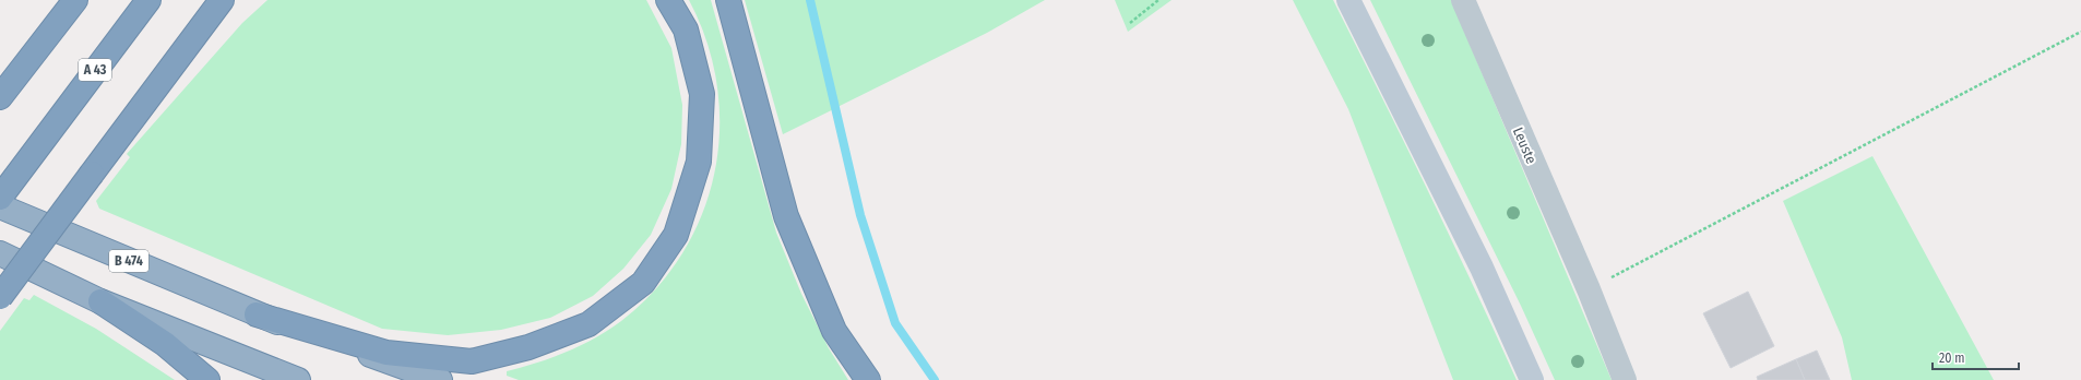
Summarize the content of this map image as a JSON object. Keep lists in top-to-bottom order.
{
  "streets": {
    "highway": ["A 43", "B 474"],
    "street": ["Leuste"]
  },
  "scale_bar": "20 m"
}
